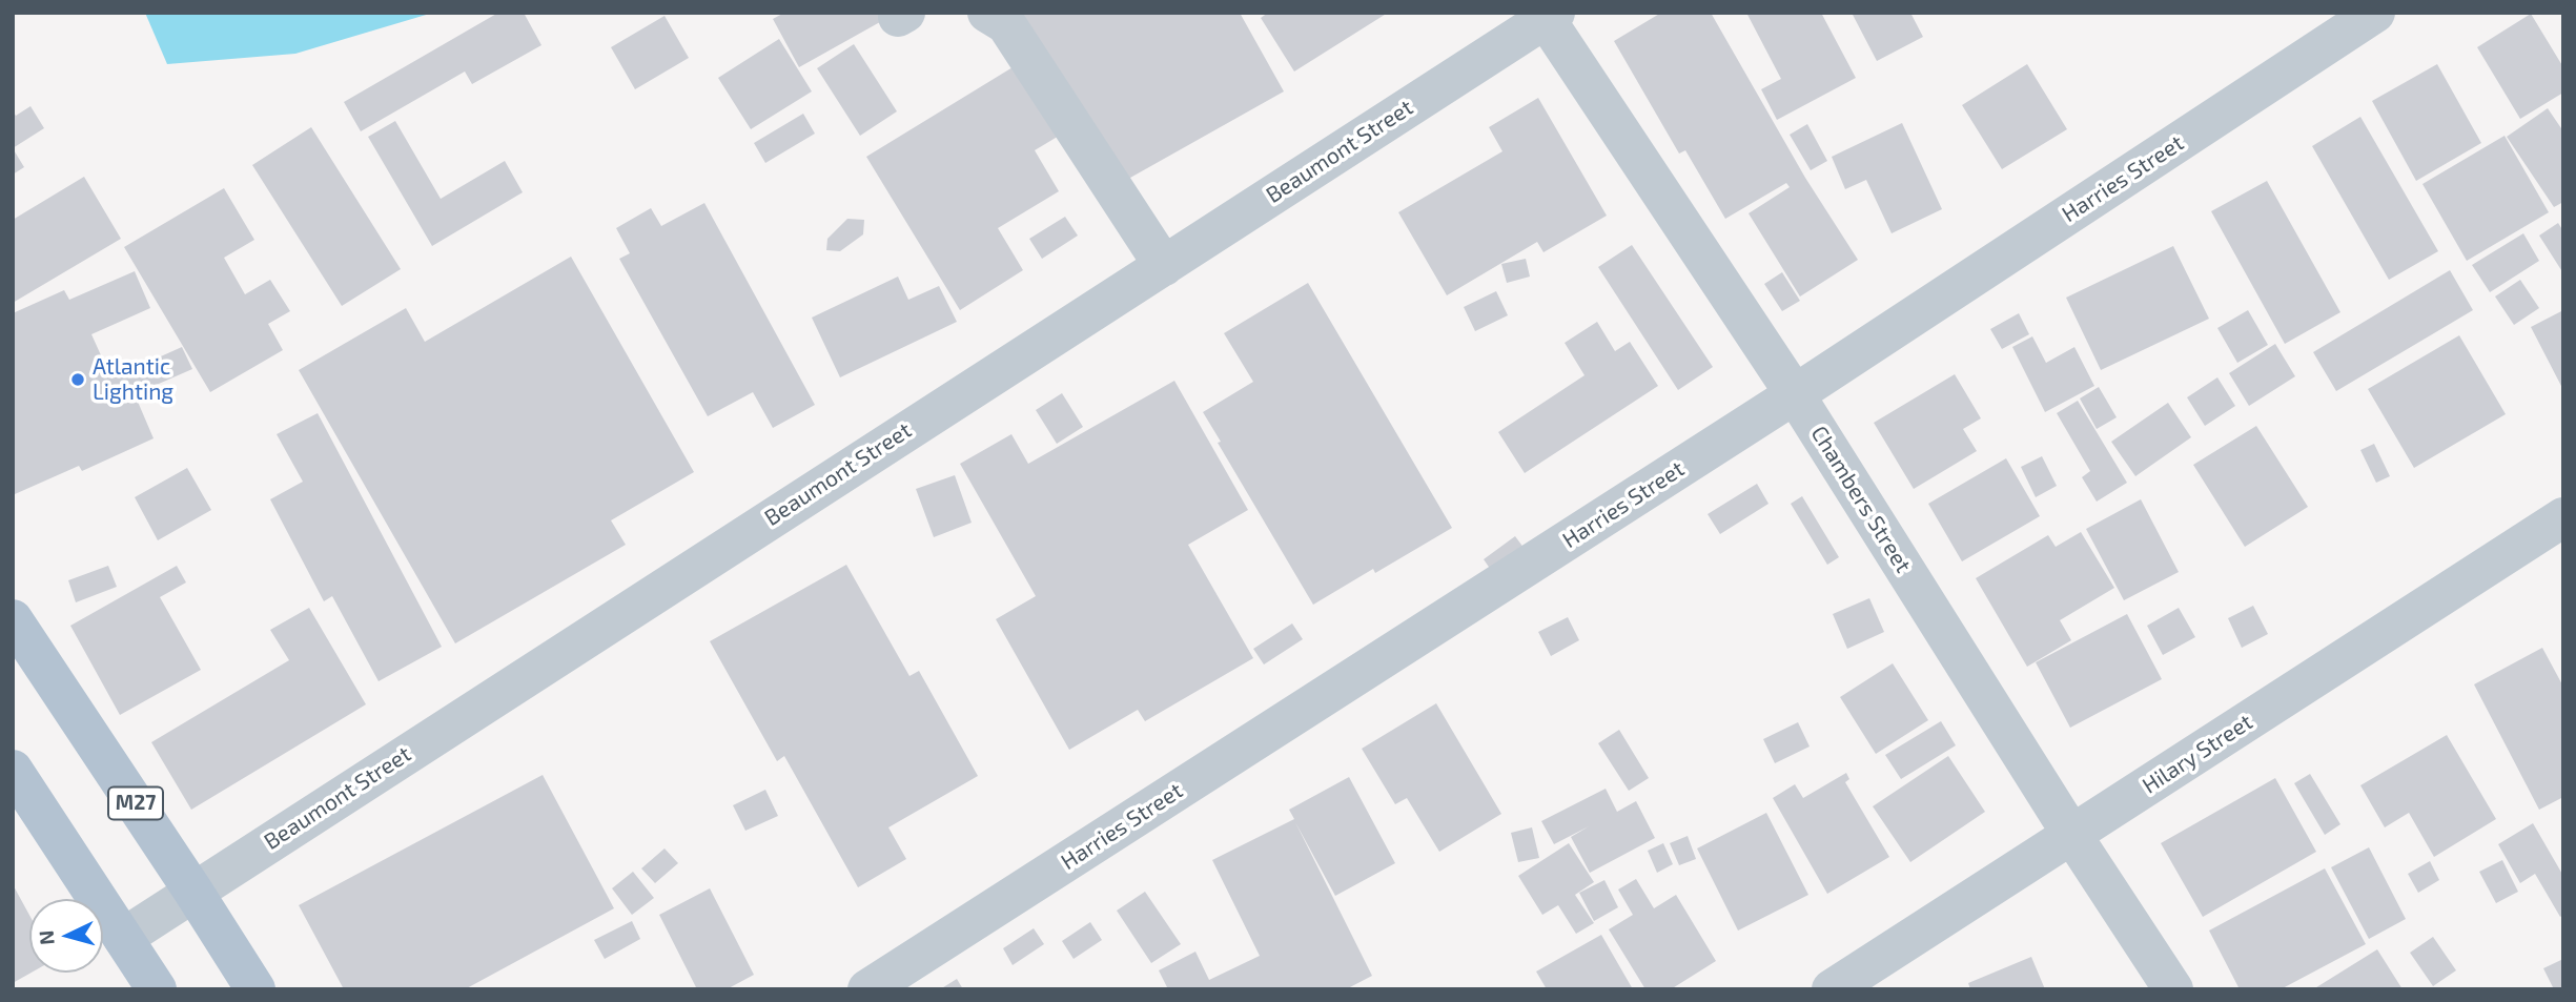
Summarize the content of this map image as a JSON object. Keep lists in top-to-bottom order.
{
  "streets": {
    "main road": ["M27"],
    "street": [
      "Beaumont Street",
      "Harries Street",
      "Chambers Street",
      "Hilary Street"
    ]
  },
  "crossings": [
    ["Beaumont Street", "Chambers Street"],
    ["Beaumont Street", "M27"],
    ["Harries Street", "Chambers Street"],
    ["Chambers Street", "Hilary Street"]
  ],
  "places": ["Atlantic Lighting"],
  "north": "left"
}
